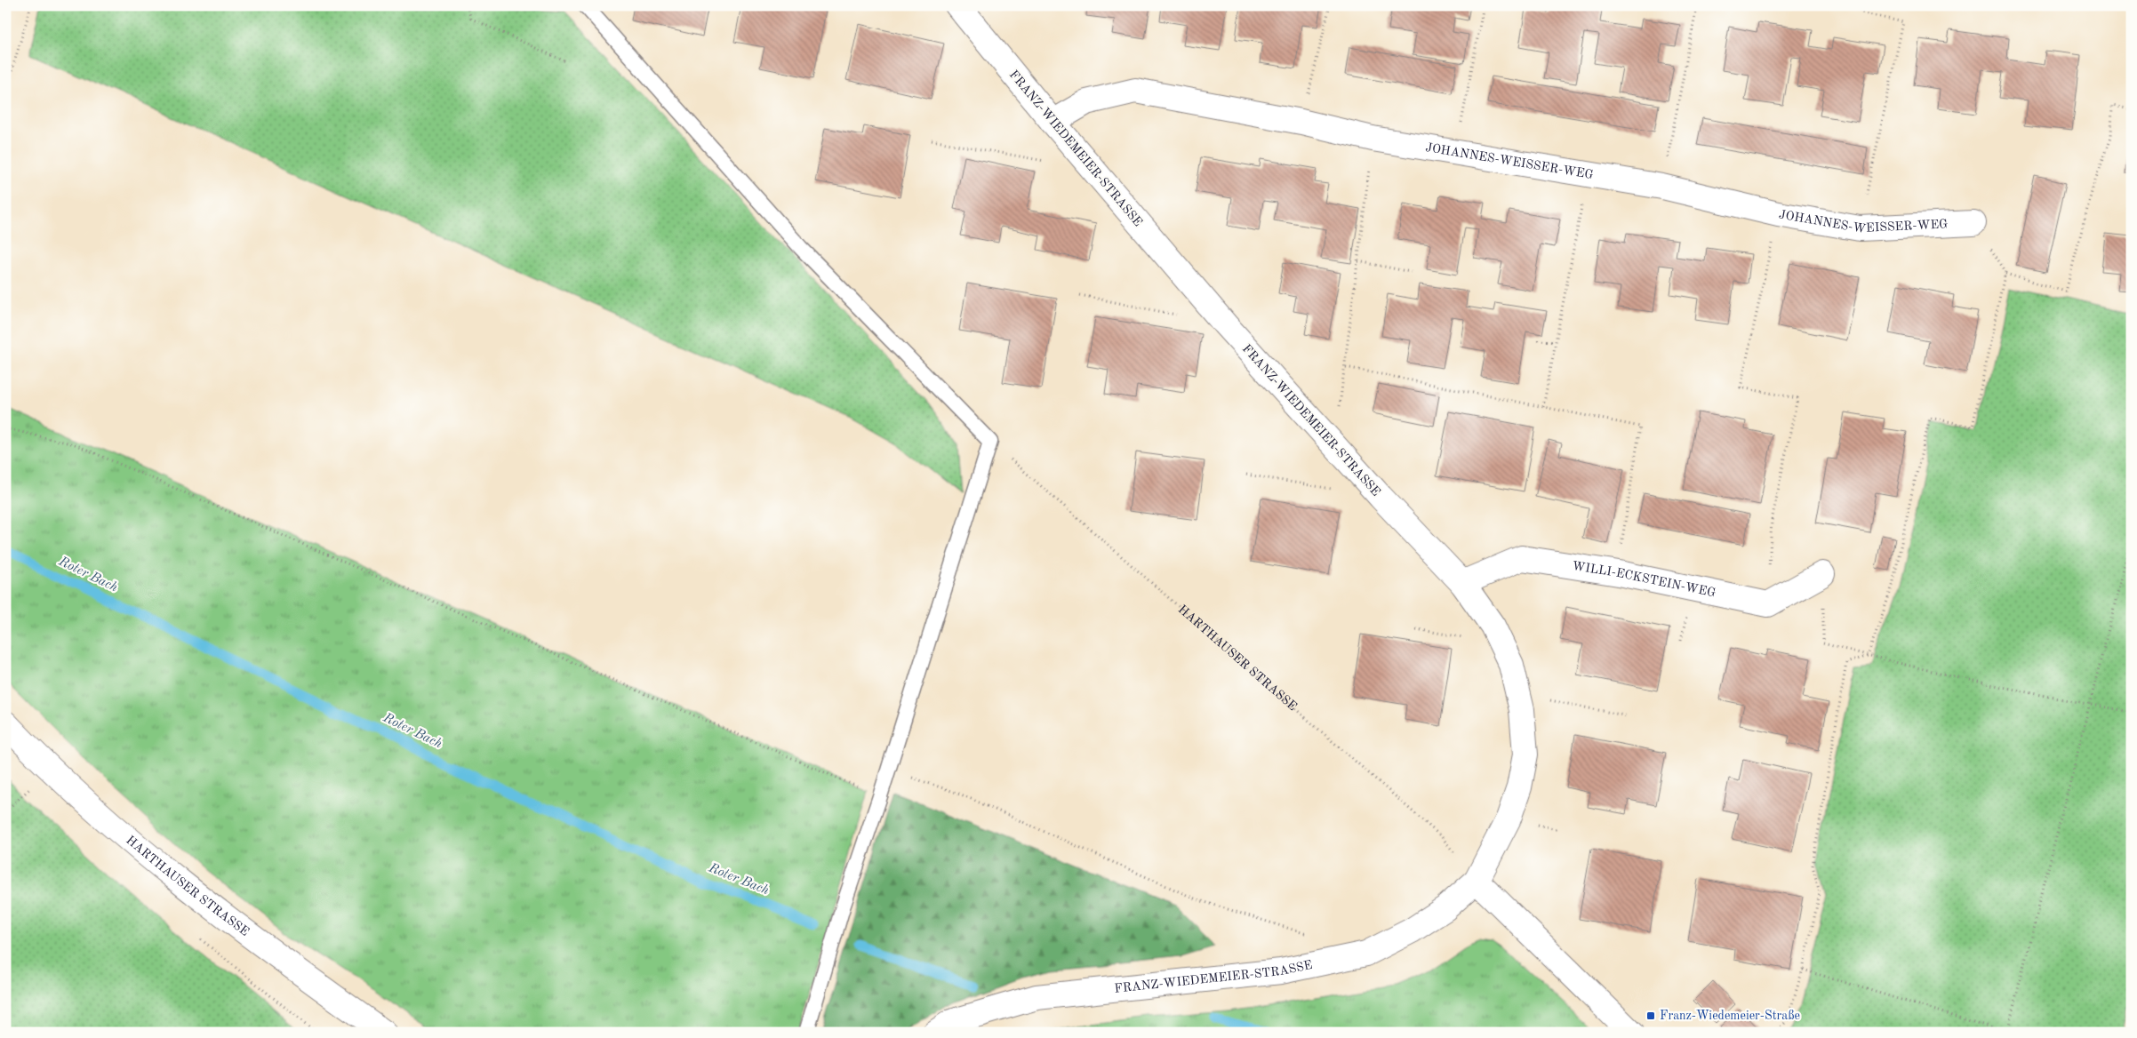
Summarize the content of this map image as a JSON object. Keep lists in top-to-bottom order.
{
  "streets": {
    "street": [
      "FRANZ-WIEDEMEIER-STRASSE",
      "JOHANNES-WEISSER-WEG",
      "WILLI-ECKSTEIN-WEG",
      "HARTHAUSER STRASSE"
    ]
  },
  "crossings": [
    ["FRANZ-WIEDEMEIER-STRASSE", "JOHANNES-WEISSER-WEG"],
    ["FRANZ-WIEDEMEIER-STRASSE", "WILLI-ECKSTEIN-WEG"],
    ["FRANZ-WIEDEMEIER-STRASSE", "HARTHAUSER STRASSE"]
  ],
  "water": ["Roter Bach"],
  "places": {
    "transit": ["Franz-Wiedemeier-Straße"]
  }
}
